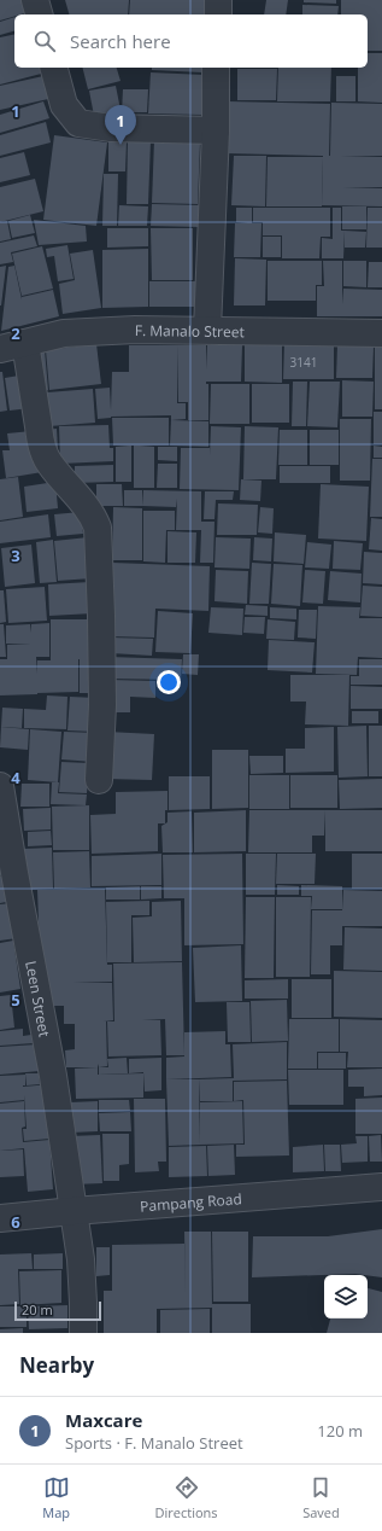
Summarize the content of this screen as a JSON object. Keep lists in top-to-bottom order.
{
  "streets": {
    "street": ["F. Manalo Street", "Leen Street", "Pampang Road"]
  },
  "crossings": [
    ["Leen Street", "Pampang Road"]
  ],
  "house_numbers": ["3141"],
  "scale_bar": "20 m",
  "page": {
    "search": "Search here",
    "pins": "1",
    "scale": "20 m",
    "heading": "Nearby",
    "list": [
      {
        "mark": "1",
        "name": "Maxcare",
        "note": "Sports · F. Manalo Street",
        "value": "120 m"
      }
    ],
    "nav": ["Map", "Directions", "Saved"]
  },
  "grid": {
    "rows": [
      "1",
      "2",
      "3",
      "4",
      "5",
      "6"
    ]
  }
}
